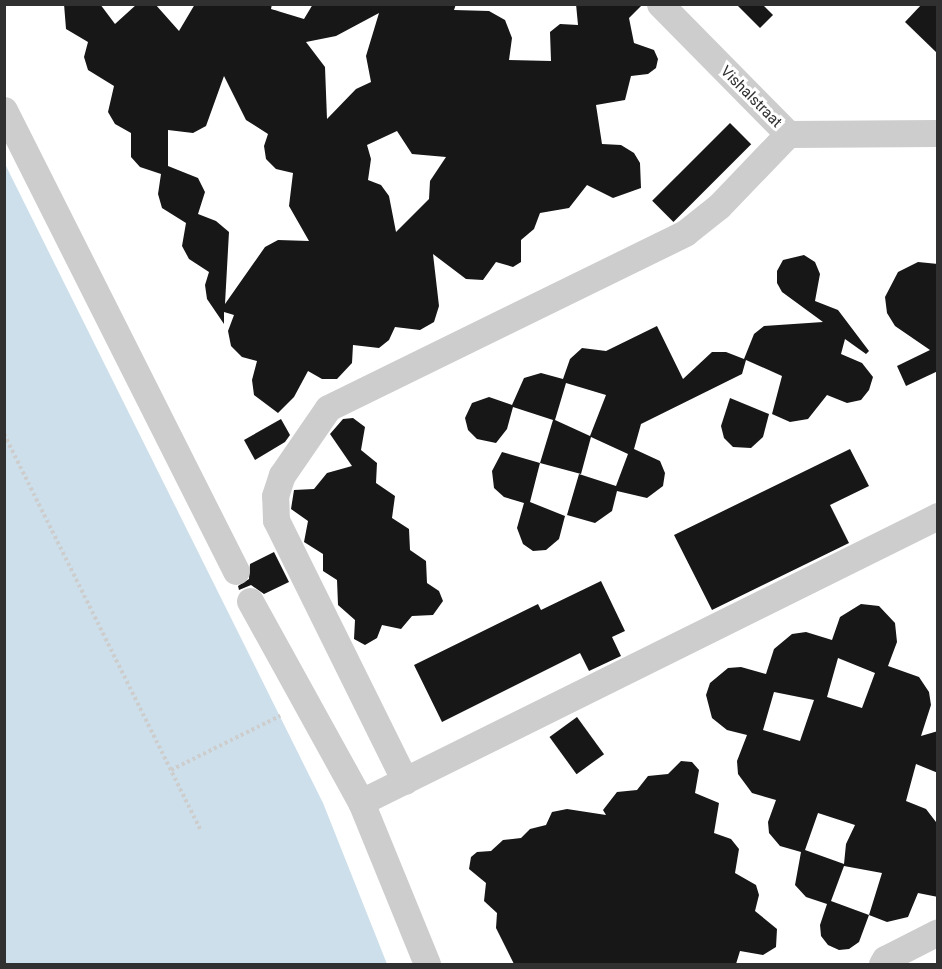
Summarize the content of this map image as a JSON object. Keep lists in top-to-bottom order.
{
  "streets": {
    "lane": ["Vishalstraat"]
  }
}
